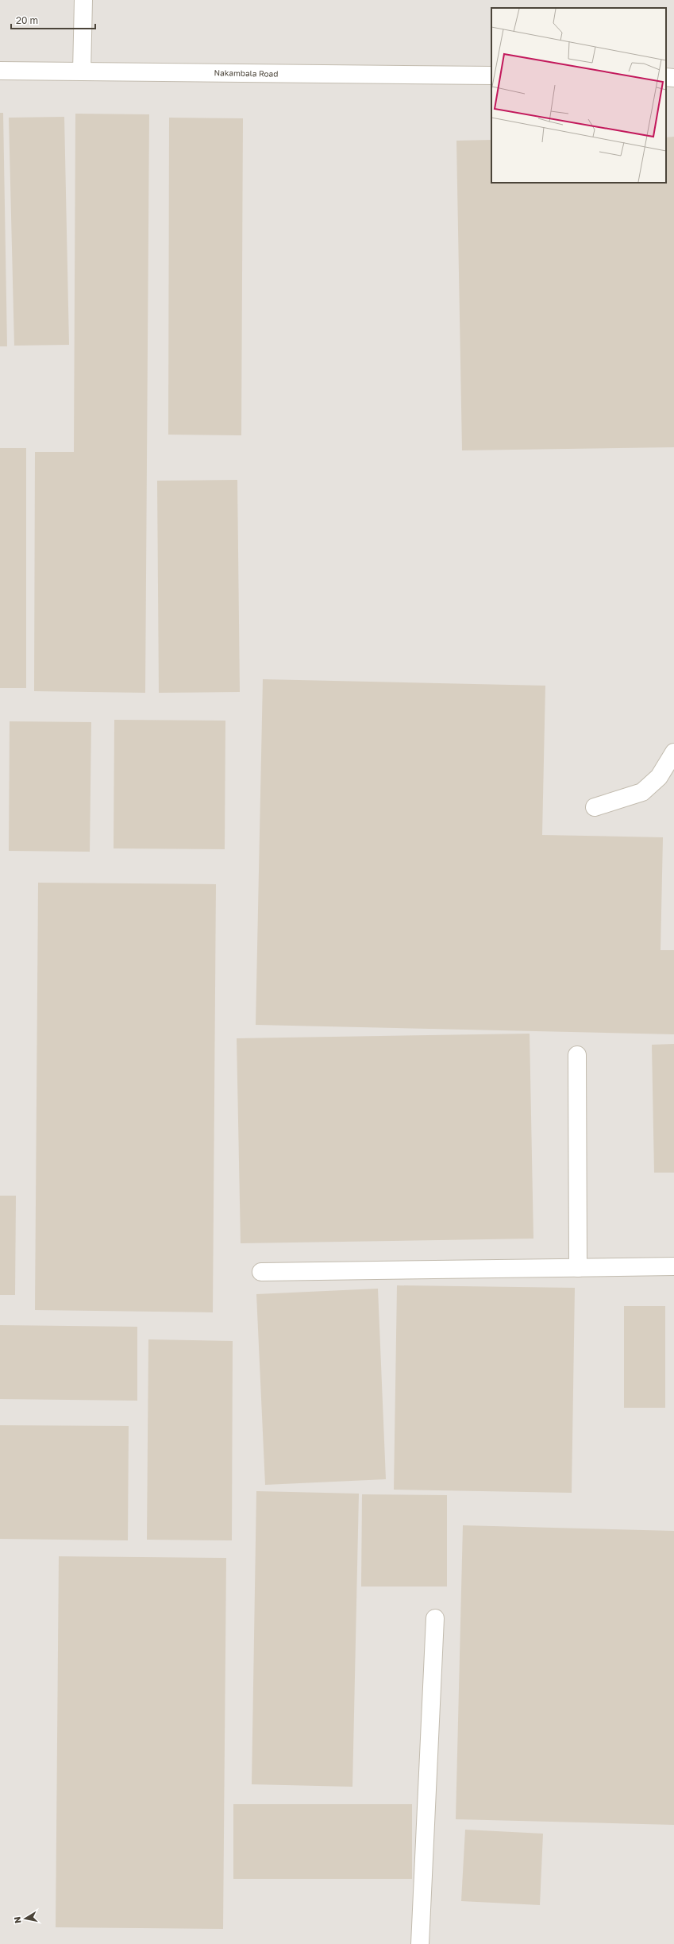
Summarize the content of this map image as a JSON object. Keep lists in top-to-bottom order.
{
  "streets": {
    "street": ["Nakambala Road"]
  },
  "scale_bar": "20 m",
  "north": "left"
}
